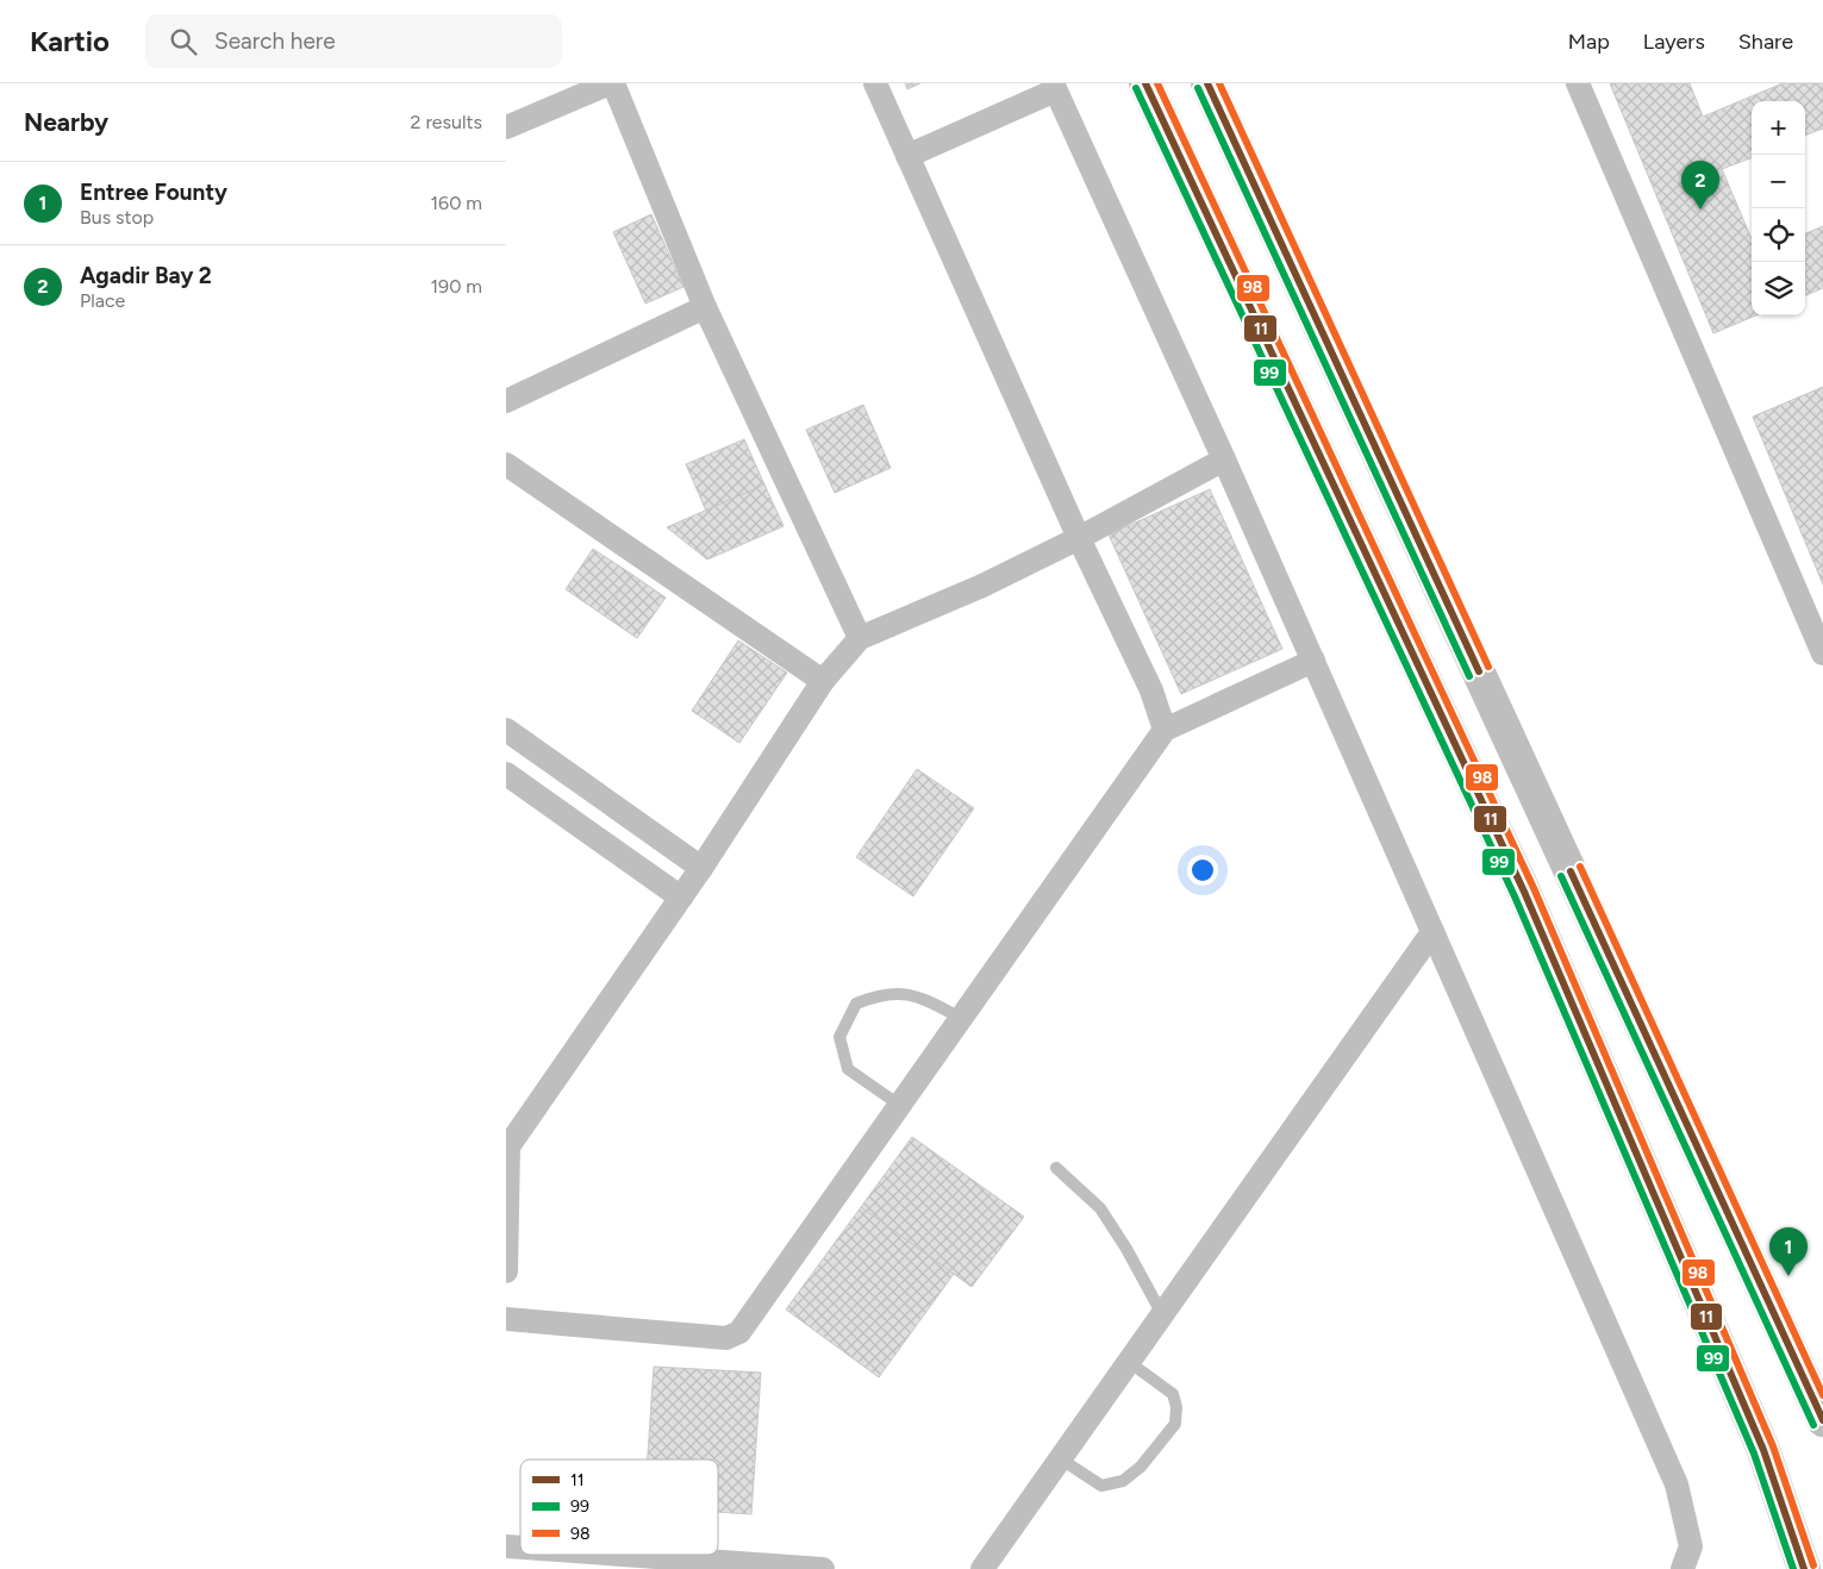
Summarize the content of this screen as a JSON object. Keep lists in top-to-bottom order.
{
  "lines": ["transit line 11", "transit line 98", "transit line 99"],
  "legend": ["11", "99", "98"],
  "page": {
    "header": "Kartio",
    "search": "Search here",
    "nav": ["Map", "Layers", "Share"],
    "heading": ["Nearby", "2 results"],
    "map_buttons": ["+", "−"],
    "list": [
      {
        "mark": "1",
        "name": "Entree Founty",
        "note": "Bus stop",
        "value": "160 m"
      },
      {
        "mark": "2",
        "name": "Agadir Bay 2",
        "note": "Place",
        "value": "190 m"
      }
    ],
    "pins": ["2", "1"]
  }
}
